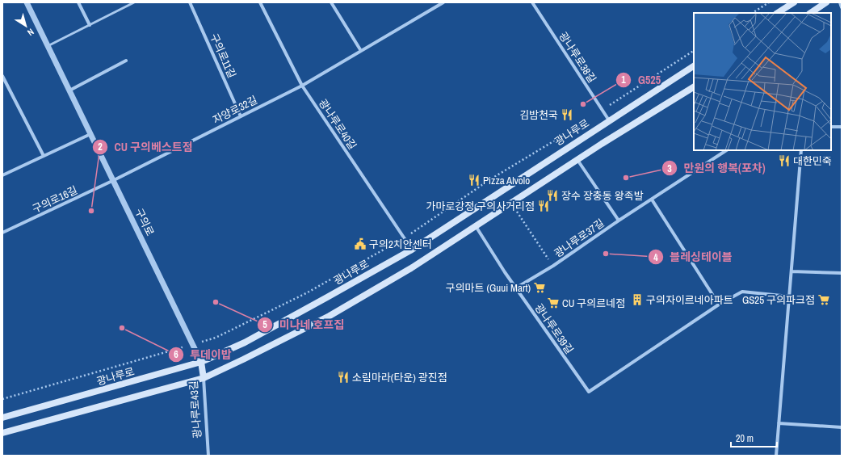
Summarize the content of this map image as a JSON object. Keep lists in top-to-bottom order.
{
  "streets": {
    "main road": ["광나루로", "광나루로43길"],
    "street": [
      "구의로11길",
      "광나루로38길",
      "자양로32길",
      "광나루로40길",
      "구의로16길",
      "구의로",
      "광나루로37길",
      "광나루로39길"
    ]
  },
  "crossings": [
    ["구의로11길", "자양로32길"],
    ["광나루로38길", "광나루로"],
    ["자양로32길", "광나루로40길"],
    ["자양로32길", "구의로16길"],
    ["자양로32길", "구의로"],
    ["광나루로40길", "광나루로"],
    ["광나루로", "구의로"],
    ["광나루로", "광나루로43길"],
    ["구의로16길", "구의로"],
    ["구의로", "광나루로43길"],
    ["광나루로37길", "광나루로39길"]
  ],
  "places": {
    "other": [
      "G525",
      "만원의 행복(포차)",
      "CU 구의베스트점",
      "블레싱테이블",
      "미나네 호프집",
      "투데이밥"
    ],
    "restaurant": [
      "김밤천국",
      "대한민죽",
      "Pizza Alvolo",
      "장수 장충동 왕족발",
      "가마로강정 구의사거리점",
      "소림마라(타운) 광진점"
    ],
    "public building": ["구의2치안센터"],
    "supermarket": ["구의마트 (Guui Mart)", "GS25 구의파크점", "CU 구의르네점"],
    "building": ["구의자이르네아파트"]
  },
  "scale_bar": "20 m",
  "north": "bottom right"
}
